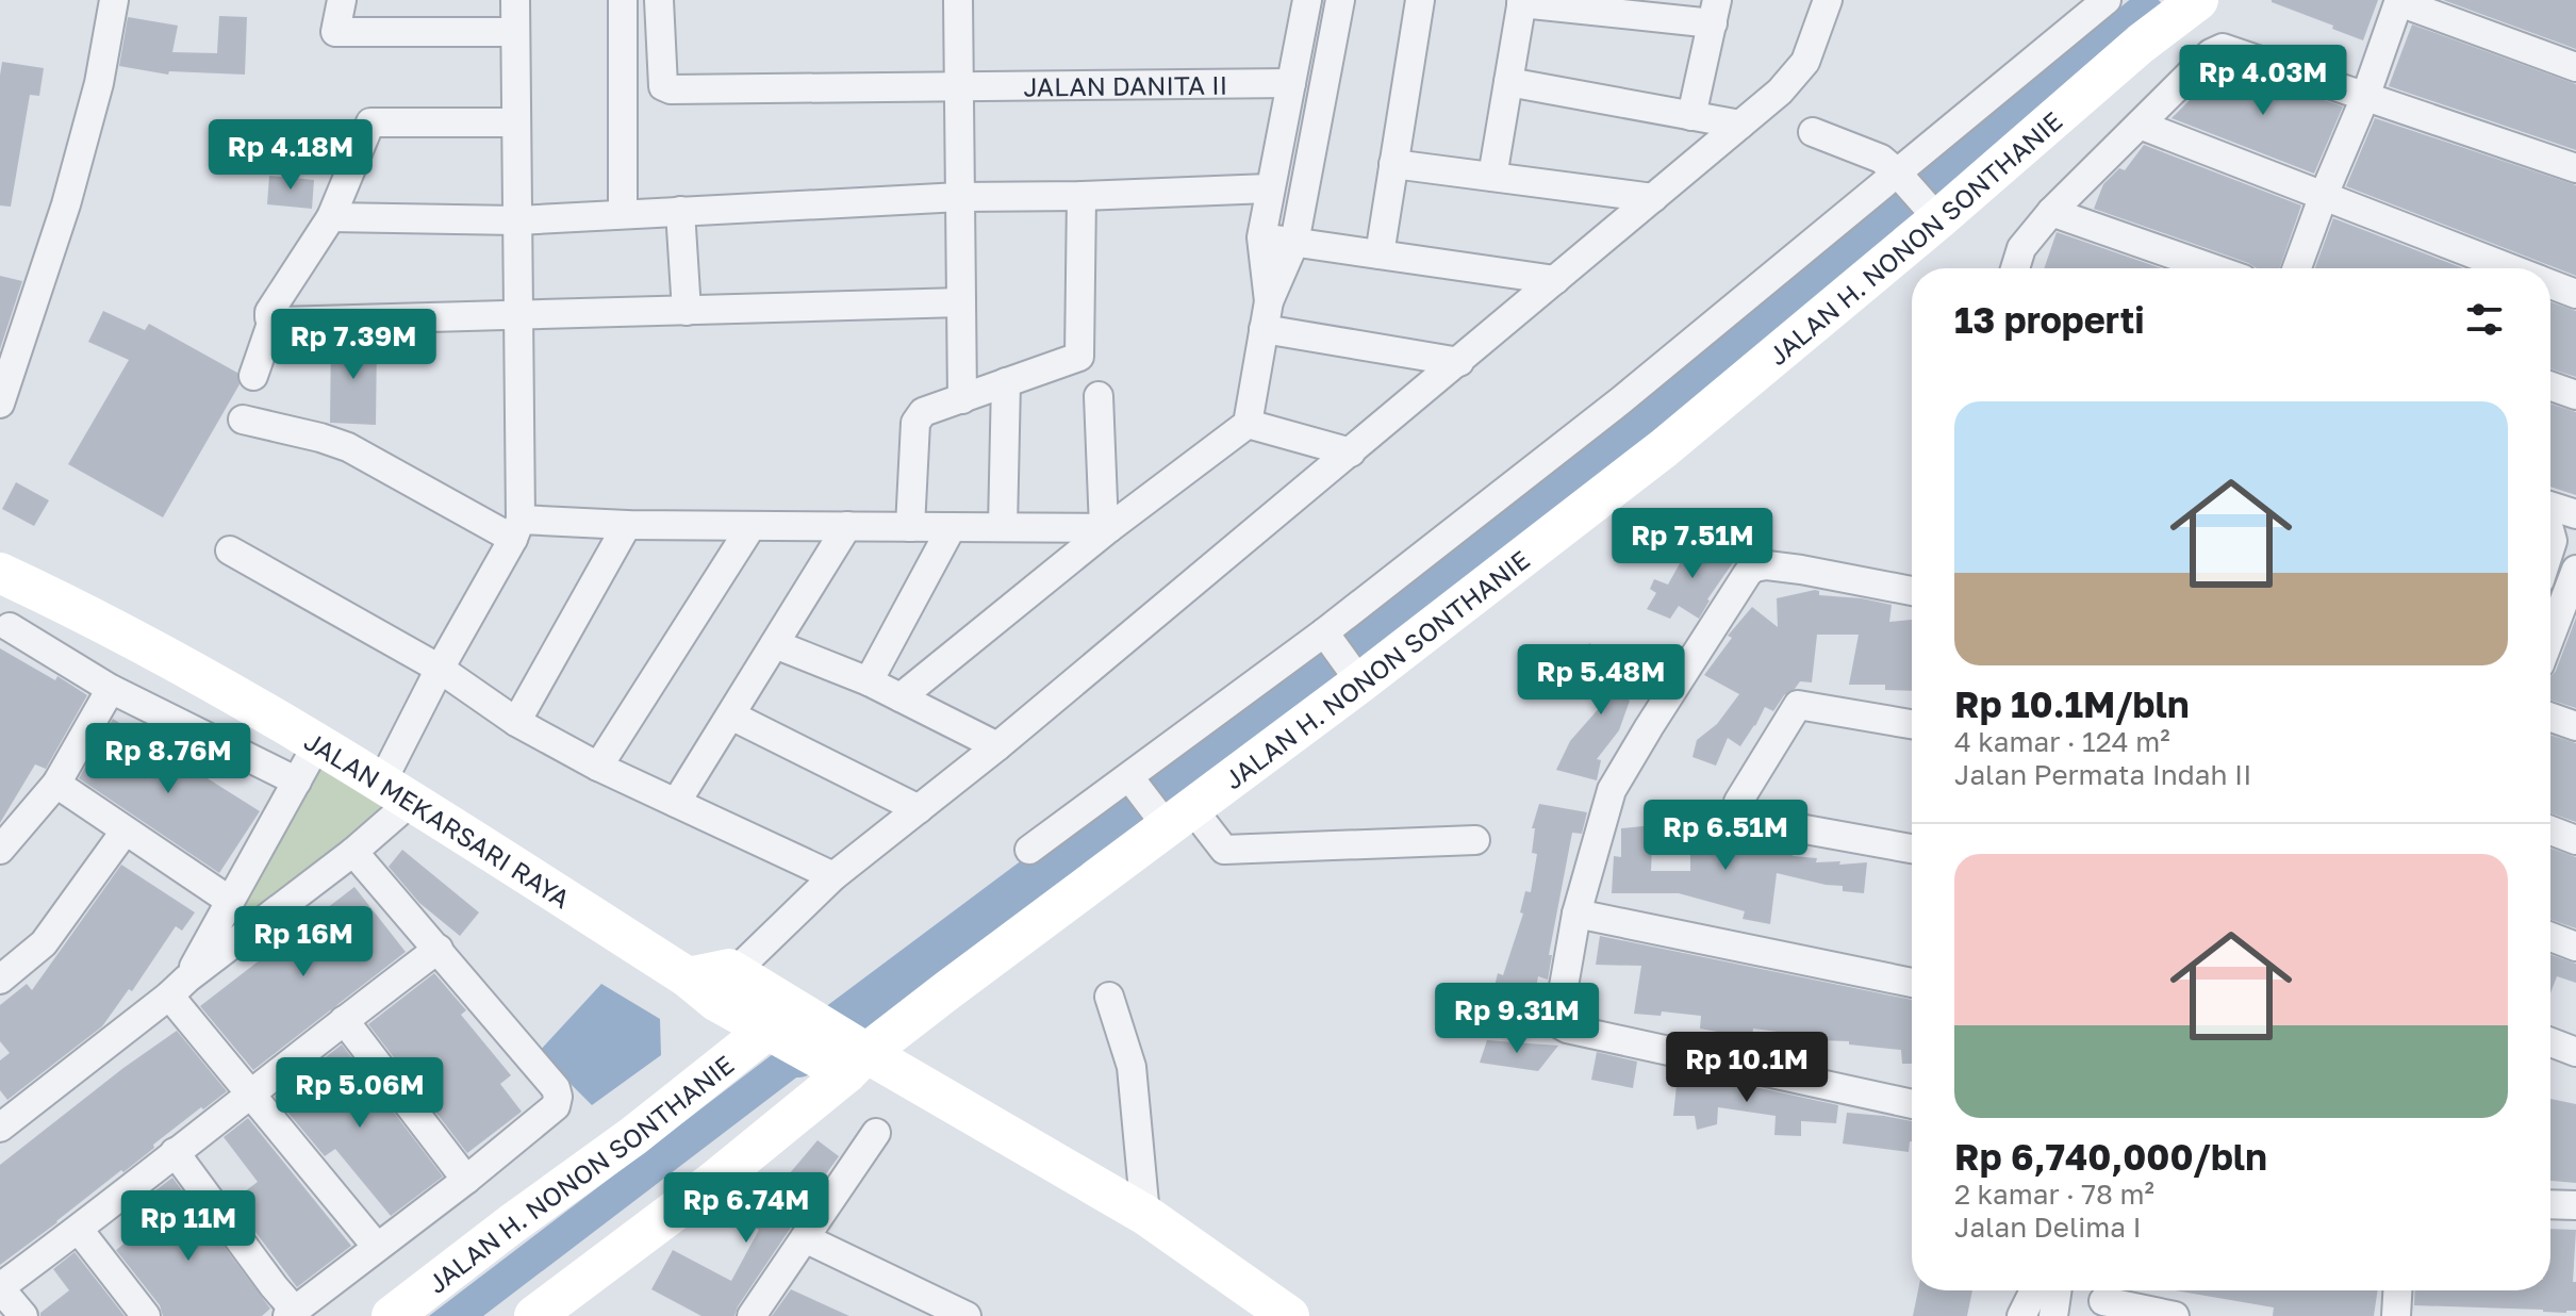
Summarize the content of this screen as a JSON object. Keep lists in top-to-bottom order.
{
  "streets": {
    "street": ["JALAN DANITA II", "JALAN H. NONON SONTHANIE", "JALAN MEKARSARI RAYA"]
  },
  "page": {
    "price": [
      "Rp 4.03M",
      "Rp 4.18M",
      "Rp 7.39M",
      "Rp 7.51M",
      "Rp 5.48M",
      "Rp 8.76M",
      "Rp 6.51M",
      "Rp 16M",
      "Rp 9.31M",
      "Rp 10.1M",
      "Rp 5.06M",
      "Rp 6.74M",
      "Rp 11M"
    ],
    "heading": "13 properti",
    "list": [
      {
        "name": "Rp 10.1M/bln",
        "note": "4 kamar · 124 m² · Jalan Permata Indah II"
      },
      {
        "name": "Rp 6,740,000/bln",
        "note": "2 kamar · 78 m² · Jalan Delima I"
      }
    ]
  }
}
